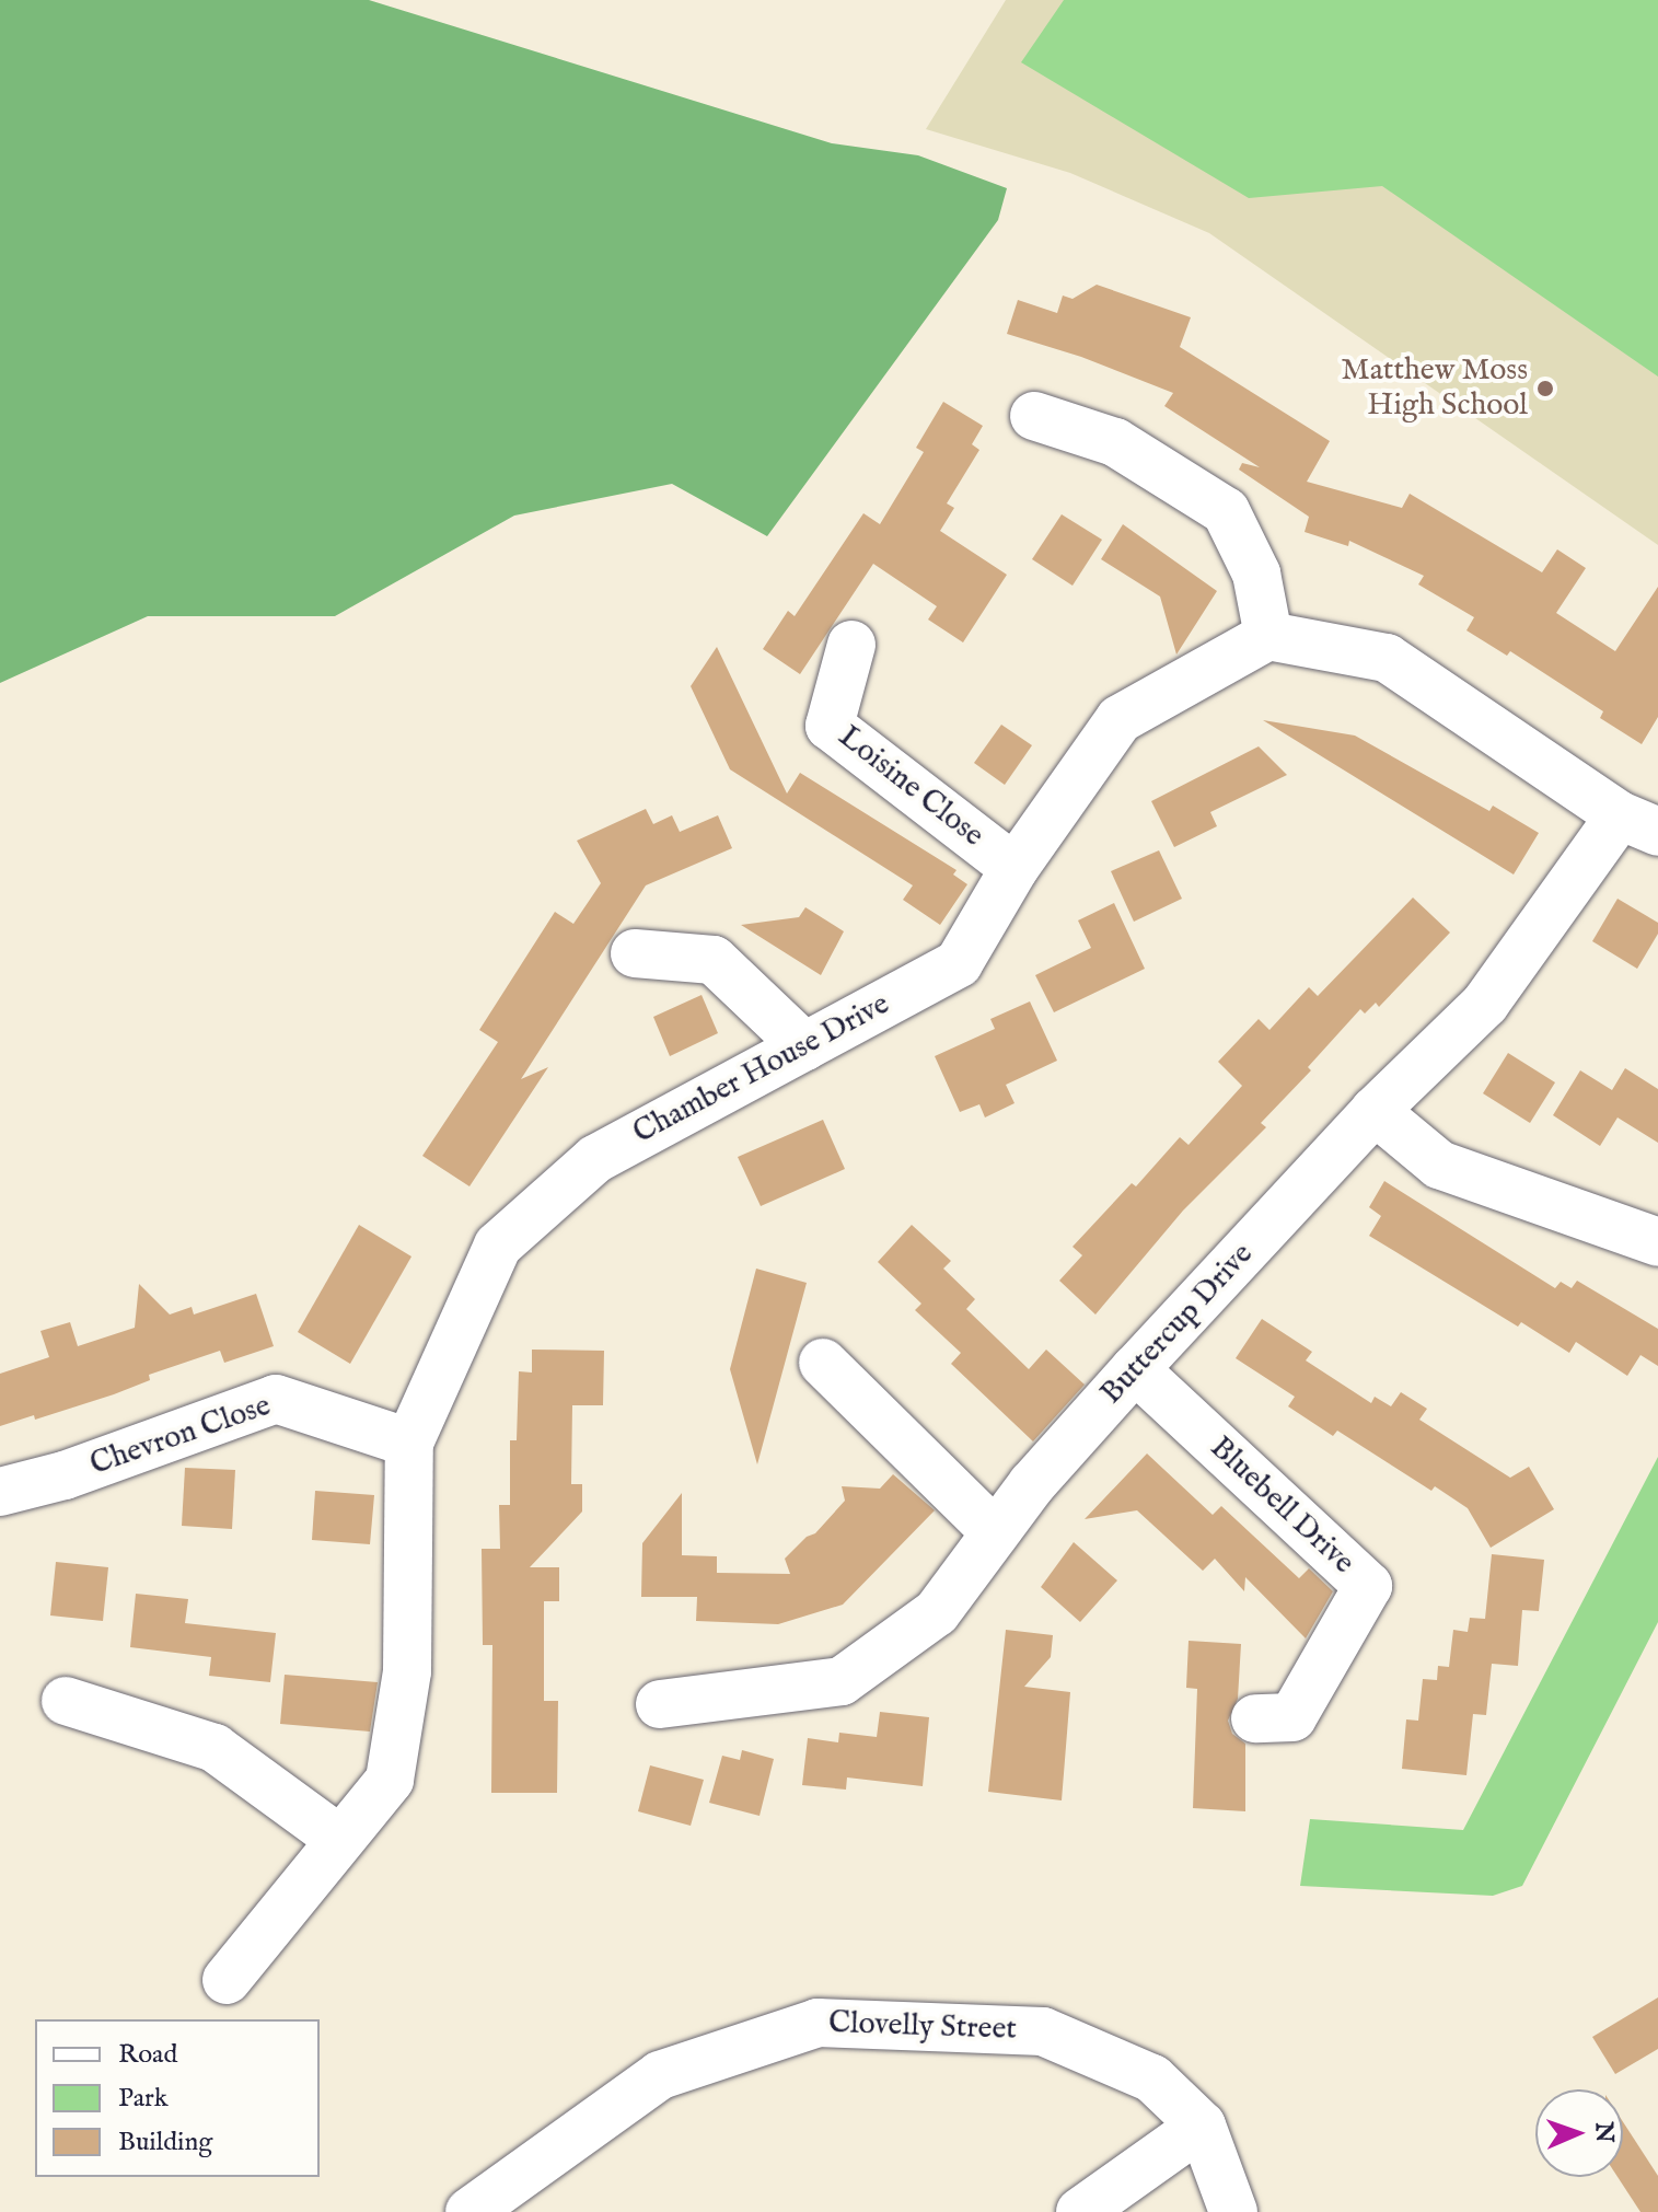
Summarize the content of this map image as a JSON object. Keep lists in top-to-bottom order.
{
  "streets": {
    "street": [
      "Loisine Close",
      "Chamber House Drive",
      "Buttercup Drive",
      "Chevron Close",
      "Bluebell Drive",
      "Clovelly Street"
    ]
  },
  "crossings": [
    ["Loisine Close", "Chamber House Drive"],
    ["Chamber House Drive", "Chevron Close"],
    ["Buttercup Drive", "Bluebell Drive"]
  ],
  "places": ["Matthew Moss High School"],
  "legend": ["Road", "Park", "Building"],
  "north": "right"
}
